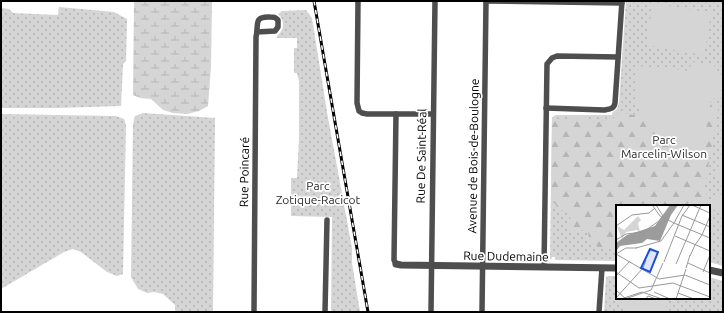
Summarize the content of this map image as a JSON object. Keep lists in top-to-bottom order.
{
  "streets": {
    "street": [
      "Rue De Saint-Réal",
      "Avenue de Bois-de-Boulogne",
      "Rue Poincaré",
      "Rue Dudemaine"
    ]
  },
  "crossings": [
    ["Rue De Saint-Réal", "Rue Dudemaine"],
    ["Avenue de Bois-de-Boulogne", "Rue Dudemaine"]
  ],
  "parks": ["Parc Marcelin-Wilson", "Parc Zotique-Racicot"]
}
